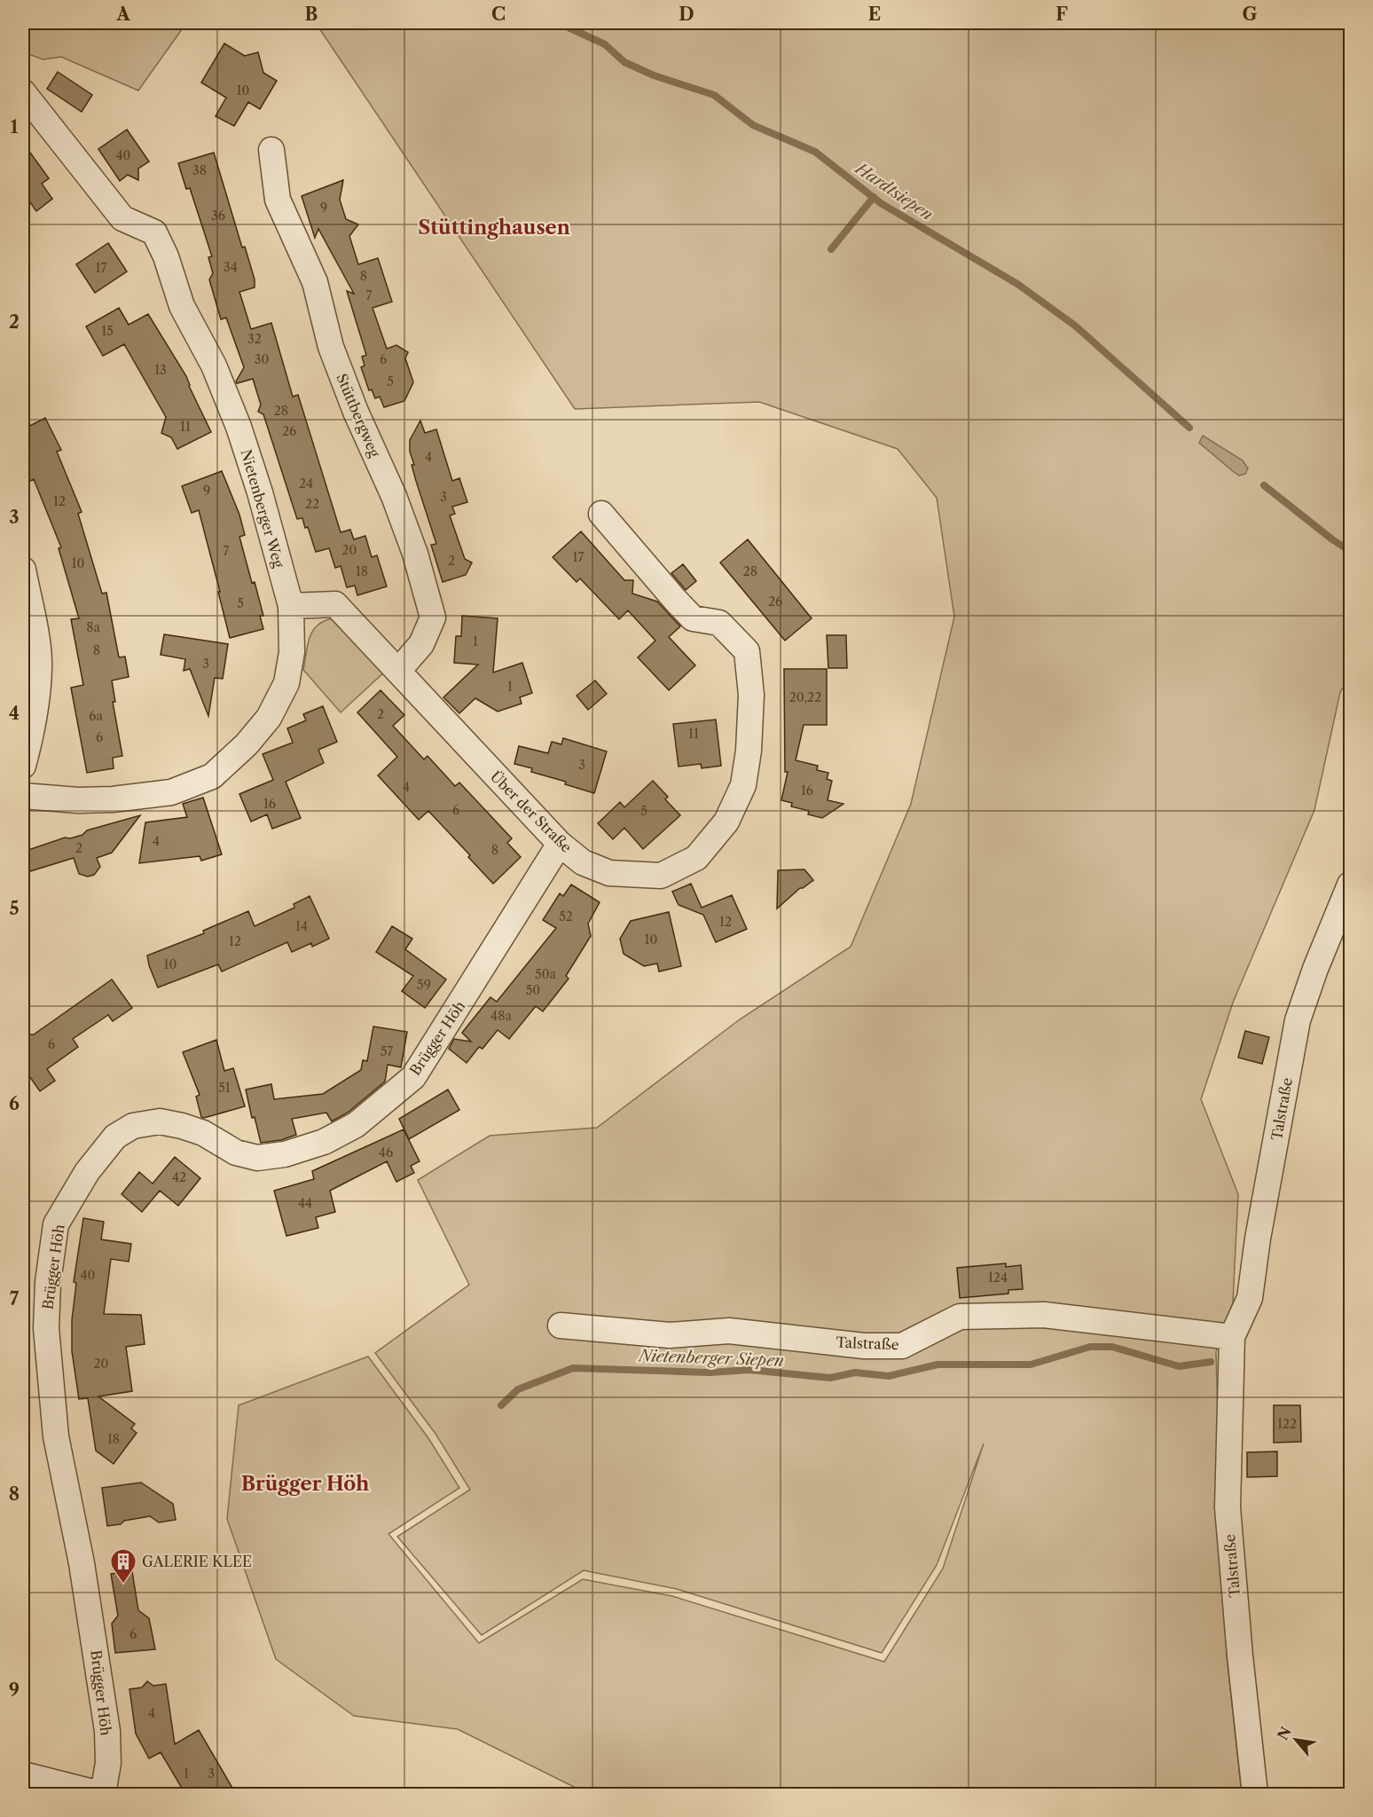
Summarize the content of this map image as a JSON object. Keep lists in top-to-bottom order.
{
  "streets": {
    "street": [
      "Stüttbergweg",
      "Nietenberger Weg",
      "Über der Straße",
      "Brügger Höh",
      "Talstraße"
    ]
  },
  "crossings": [
    ["Stüttbergweg", "Über der Straße"],
    ["Nietenberger Weg", "Über der Straße"],
    ["Über der Straße", "Brügger Höh"]
  ],
  "districts": ["Stüttinghausen", "Brügger Höh"],
  "water": ["Hardtsiepen", "Nietenberger Siepen"],
  "places": {
    "building": ["GALERIE KLEE"]
  },
  "house_numbers": [
    "10",
    "40",
    "38",
    "9",
    "36",
    "34",
    "17",
    "8",
    "7",
    "15",
    "32",
    "30",
    "6",
    "13",
    "5",
    "28",
    "11",
    "26",
    "4",
    "24",
    "9",
    "3",
    "12",
    "22",
    "20",
    "7",
    "17",
    "2",
    "10",
    "18",
    "28",
    "26",
    "5",
    "8a",
    "1",
    "8",
    "3",
    "1",
    "20,22",
    "2",
    "6a",
    "11",
    "6",
    "3",
    "4",
    "16",
    "16",
    "6",
    "5",
    "4",
    "2",
    "8",
    "52",
    "12",
    "14",
    "10",
    "12",
    "10",
    "50a",
    "59",
    "50",
    "48a",
    "6",
    "57",
    "51",
    "46",
    "42",
    "44",
    "40",
    "124",
    "20",
    "122",
    "18",
    "6",
    "4",
    "1",
    "3"
  ],
  "north": "top left",
  "grid": {
    "columns": [
      "A",
      "B",
      "C",
      "D",
      "E",
      "F",
      "G"
    ],
    "rows": [
      "1",
      "2",
      "3",
      "4",
      "5",
      "6",
      "7",
      "8",
      "9"
    ]
  }
}
